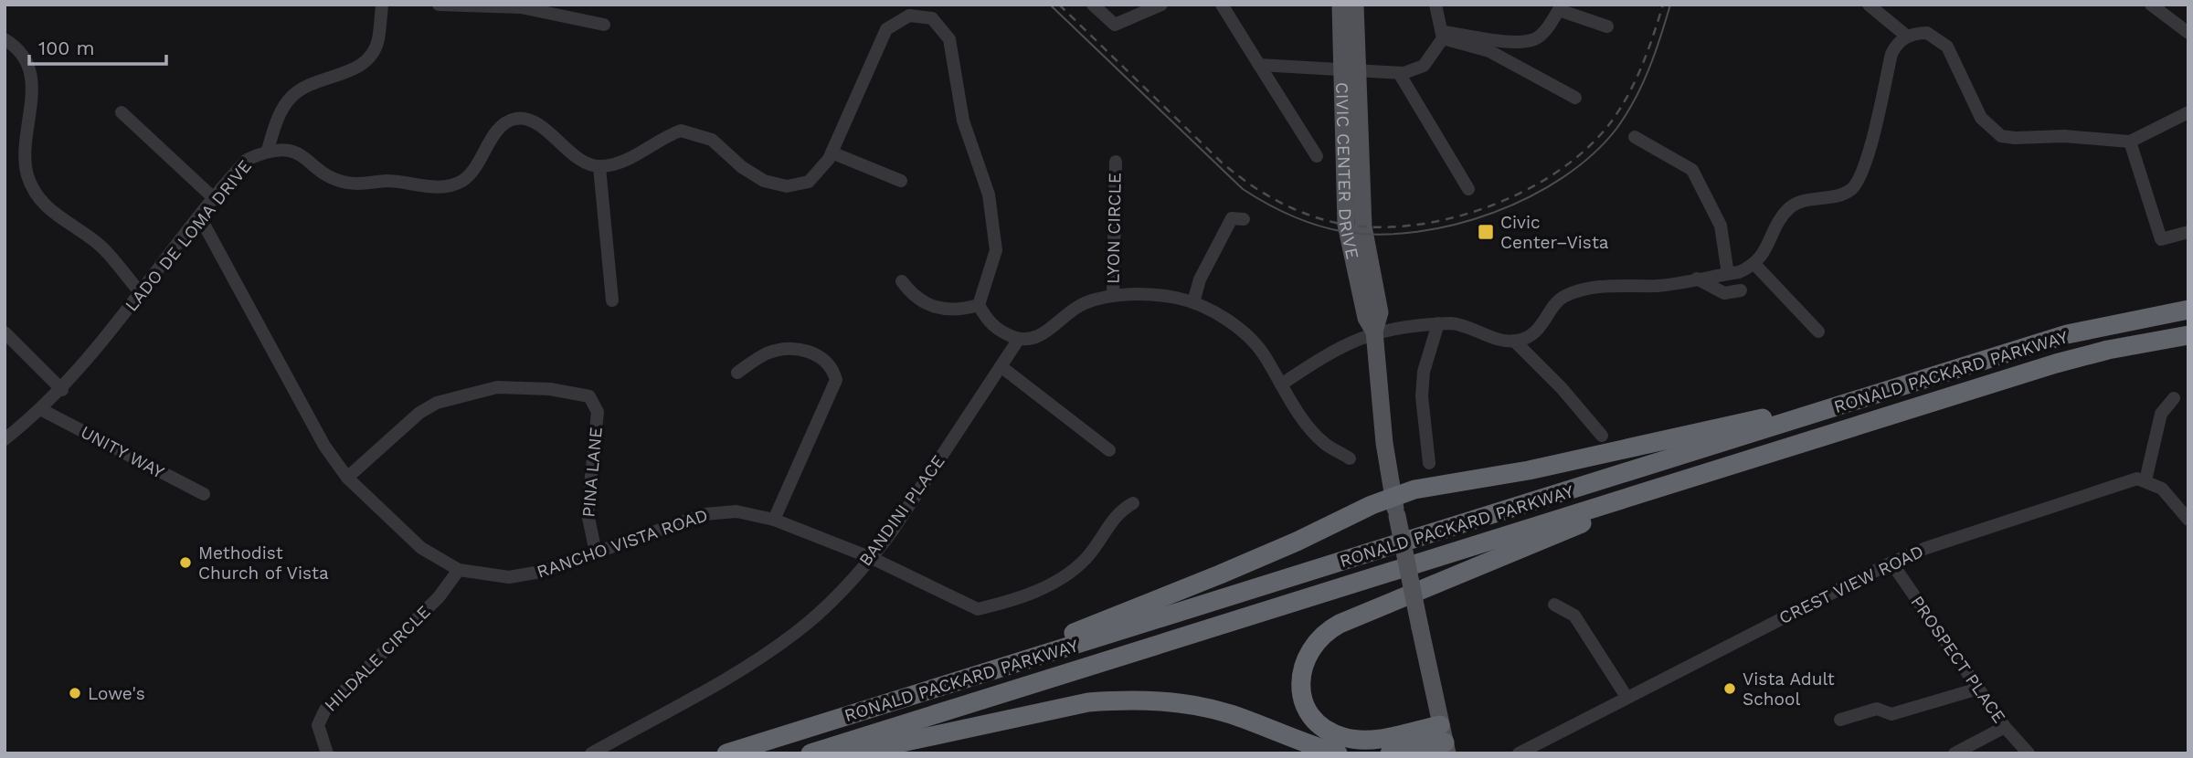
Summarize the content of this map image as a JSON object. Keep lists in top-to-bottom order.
{
  "streets": {
    "highway": ["RONALD PACKARD PARKWAY"],
    "main road": ["CIVIC CENTER DRIVE"],
    "street": [
      "LYON CIRCLE",
      "LADO DE LOMA DRIVE",
      "UNITY WAY",
      "PINA LANE",
      "BANDINI PLACE",
      "RANCHO VISTA ROAD",
      "CREST VIEW ROAD",
      "HILDALE CIRCLE",
      "PROSPECT PLACE"
    ]
  },
  "crossings": [
    ["LADO DE LOMA DRIVE", "UNITY WAY"],
    ["LADO DE LOMA DRIVE", "RANCHO VISTA ROAD"],
    ["PINA LANE", "RANCHO VISTA ROAD"],
    ["BANDINI PLACE", "RANCHO VISTA ROAD"],
    ["RANCHO VISTA ROAD", "HILDALE CIRCLE"],
    ["CREST VIEW ROAD", "PROSPECT PLACE"]
  ],
  "places": {
    "transit": ["Civic Center–Vista"],
    "other": ["Methodist Church of Vista", "Vista Adult School", "Lowe's"]
  },
  "scale_bar": "100 m"
}
